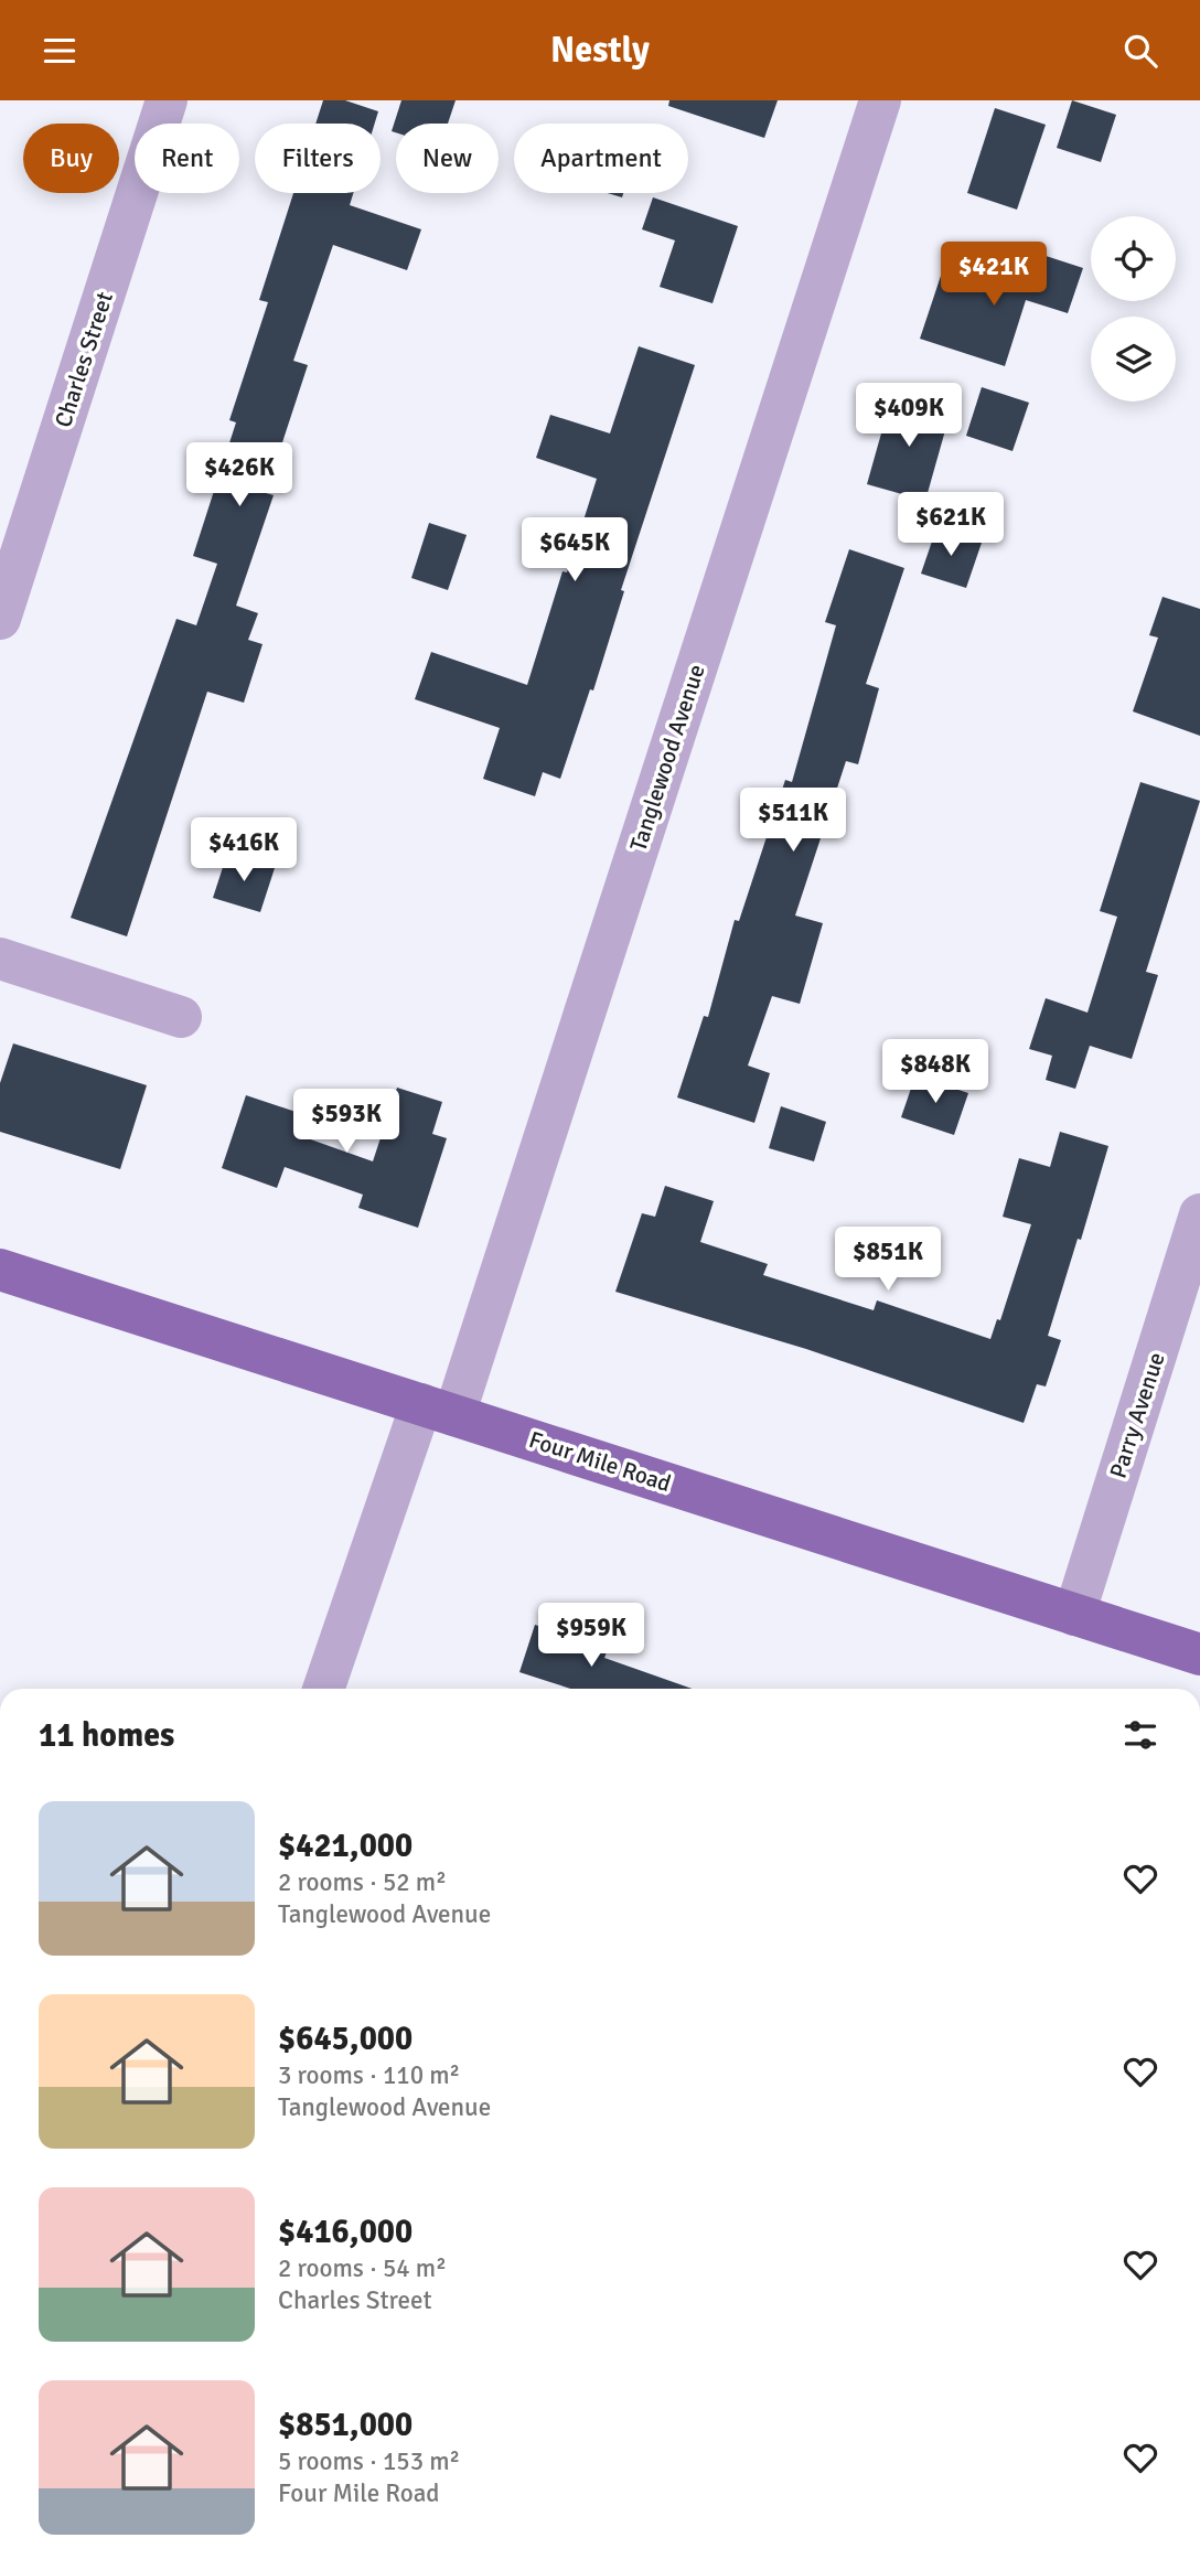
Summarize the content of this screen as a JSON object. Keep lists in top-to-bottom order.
{
  "streets": {
    "main road": ["Four Mile Road"],
    "street": ["Charles Street", "Tanglewood Avenue", "Parry Avenue"]
  },
  "crossings": [
    ["Tanglewood Avenue", "Four Mile Road"],
    ["Parry Avenue", "Four Mile Road"]
  ],
  "page": {
    "header": "Nestly",
    "chip": [
      "Buy",
      "Rent",
      "Filters",
      "New",
      "Apartment"
    ],
    "price": [
      "$421K",
      "$409K",
      "$426K",
      "$621K",
      "$645K",
      "$511K",
      "$416K",
      "$848K",
      "$593K",
      "$851K",
      "$959K"
    ],
    "heading": "11 homes",
    "list": [
      {
        "name": "$421,000",
        "note": "2 rooms · 52 m² · Tanglewood Avenue"
      },
      {
        "name": "$645,000",
        "note": "3 rooms · 110 m² · Tanglewood Avenue"
      },
      {
        "name": "$416,000",
        "note": "2 rooms · 54 m² · Charles Street"
      },
      {
        "name": "$851,000",
        "note": "5 rooms · 153 m² · Four Mile Road"
      }
    ]
  }
}
